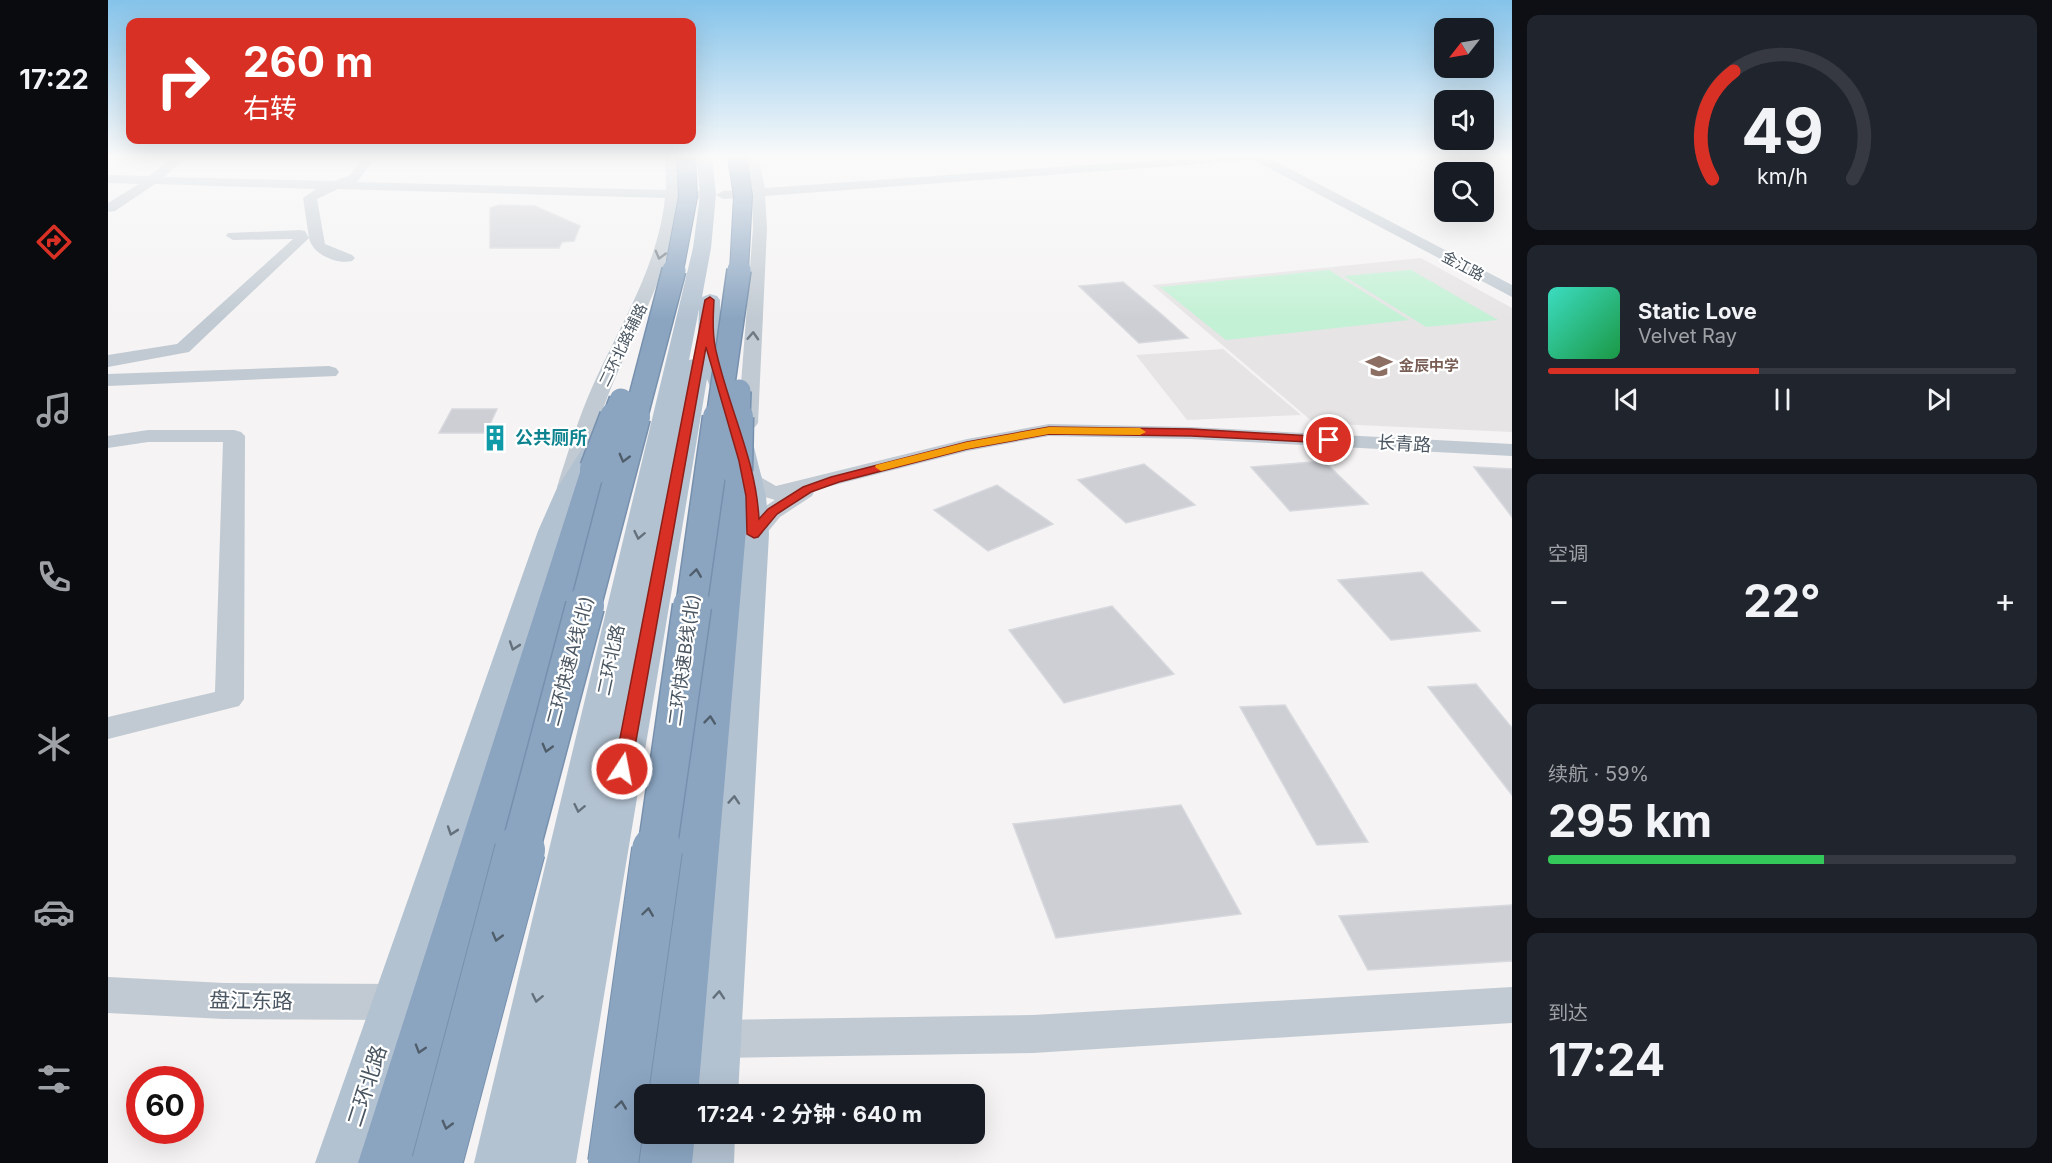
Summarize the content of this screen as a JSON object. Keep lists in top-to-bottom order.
{
  "streets": {
    "highway": ["二环快速B线(北)", "二环快速A线(北)"],
    "main road": ["二环北路"],
    "street": [
      "金江路",
      "二环北路辅路",
      "长青路",
      "盘江东路"
    ]
  },
  "crossings": [
    ["二环北路辅路", "二环北路"],
    ["二环北路", "二环快速B线(北)"],
    ["二环北路", "二环快速A线(北)"],
    ["二环北路", "盘江东路"],
    ["二环快速B线(北)", "二环快速A线(北)"]
  ],
  "places": {
    "school or university": ["金辰中学"],
    "building": ["公共厕所"]
  },
  "north": "bottom left",
  "page": {
    "tabs": "17:22",
    "turn": ["260 m", "右转"],
    "song": ["Static Love", "Velvet Ray"],
    "tile": [
      "空调",
      ["续航 · 59%", "295 km"],
      ["到达", "17:24"]
    ],
    "heat": ["−", "22°", "+"],
    "limit": "60",
    "trip": "17:24 · 2 分钟 · 640 m",
    "gauge": ["49", "km/h"]
  }
}
